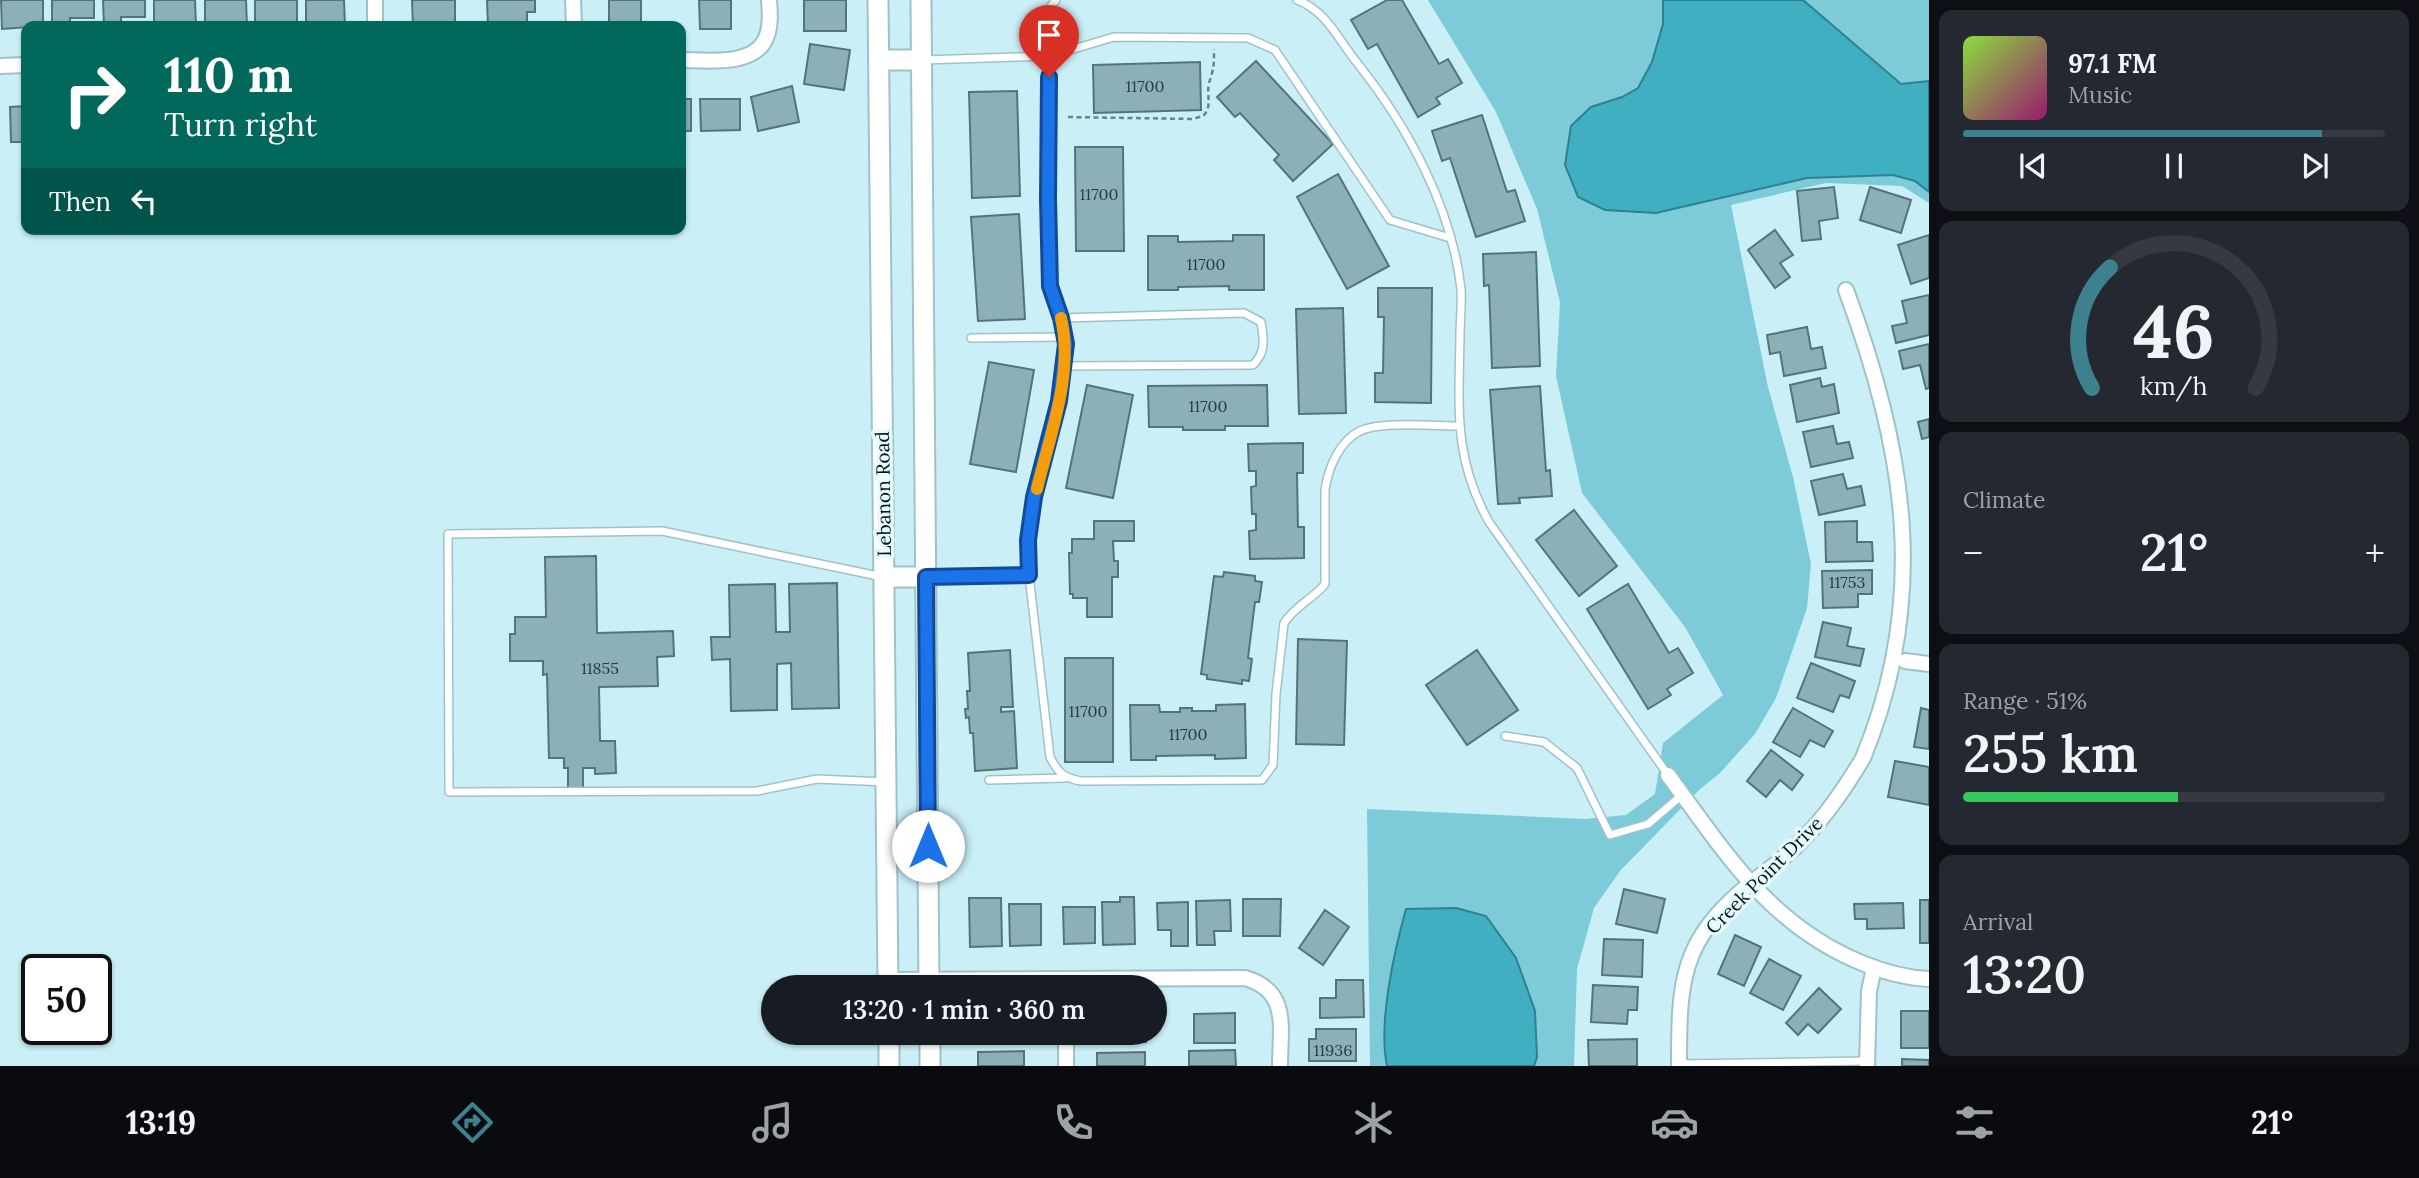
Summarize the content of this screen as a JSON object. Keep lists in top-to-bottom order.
{
  "streets": {
    "main road": ["Lebanon Road"],
    "street": ["Creek Point Drive"]
  },
  "house_numbers": [
    "11700",
    "11700",
    "11700",
    "11700",
    "11753",
    "11855",
    "11700",
    "11700",
    "11936"
  ],
  "page": {
    "turn": ["110 m", "Turn right"],
    "song": ["97.1 FM", "Music"],
    "then": "Then",
    "tile": [
      "Climate",
      ["Range · 51%", "255 km"],
      ["Arrival", "13:20"]
    ],
    "heat": ["−", "21°", "+"],
    "limit": "50",
    "trip": "13:20 · 1 min · 360 m",
    "tabs": ["13:19", "21°"],
    "gauge": ["46", "km/h"]
  }
}
